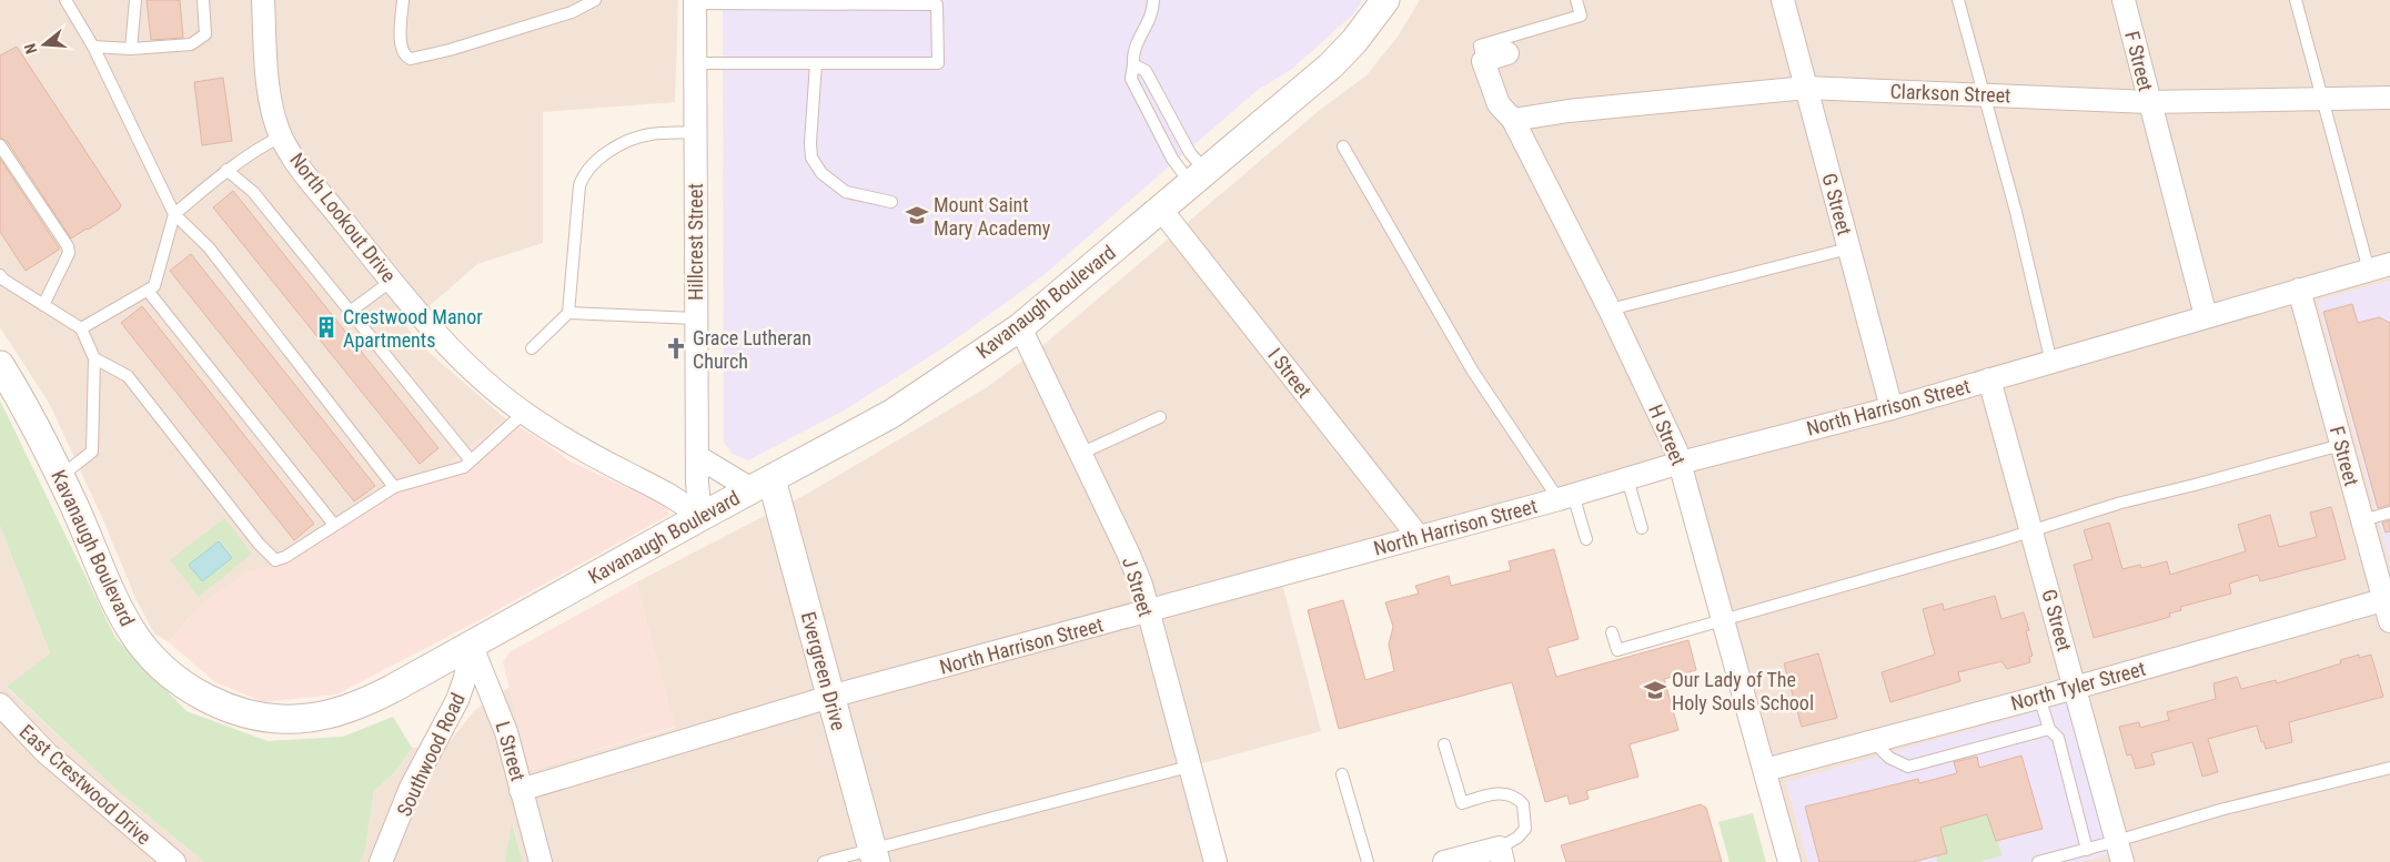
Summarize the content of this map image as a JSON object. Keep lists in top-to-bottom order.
{
  "streets": {
    "street": [
      "F Street",
      "Clarkson Street",
      "G Street",
      "North Lookout Drive",
      "Hillcrest Street",
      "Kavanaugh Boulevard",
      "I Street",
      "North Harrison Street",
      "H Street",
      "J Street",
      "Evergreen Drive",
      "North Tyler Street",
      "L Street",
      "Southwood Road",
      "East Crestwood Drive"
    ]
  },
  "crossings": [
    ["F Street", "Clarkson Street"],
    ["F Street", "North Harrison Street"],
    ["F Street", "North Tyler Street"],
    ["Clarkson Street", "G Street"],
    ["Clarkson Street", "H Street"],
    ["G Street", "North Harrison Street"],
    ["G Street", "North Tyler Street"],
    ["North Lookout Drive", "Hillcrest Street"],
    ["North Lookout Drive", "Kavanaugh Boulevard"],
    ["Hillcrest Street", "Kavanaugh Boulevard"],
    ["Kavanaugh Boulevard", "I Street"],
    ["Kavanaugh Boulevard", "J Street"],
    ["Kavanaugh Boulevard", "Evergreen Drive"],
    ["Kavanaugh Boulevard", "L Street"],
    ["Kavanaugh Boulevard", "Southwood Road"],
    ["I Street", "North Harrison Street"],
    ["North Harrison Street", "H Street"],
    ["North Harrison Street", "J Street"],
    ["North Harrison Street", "Evergreen Drive"],
    ["North Harrison Street", "L Street"],
    ["H Street", "North Tyler Street"],
    ["L Street", "Southwood Road"]
  ],
  "places": {
    "school or university": ["Mount Saint Mary Academy", "Our Lady of The Holy Souls School"],
    "building": ["Crestwood Manor Apartments"],
    "church": ["Grace Lutheran Church"]
  },
  "north": "left"
}
